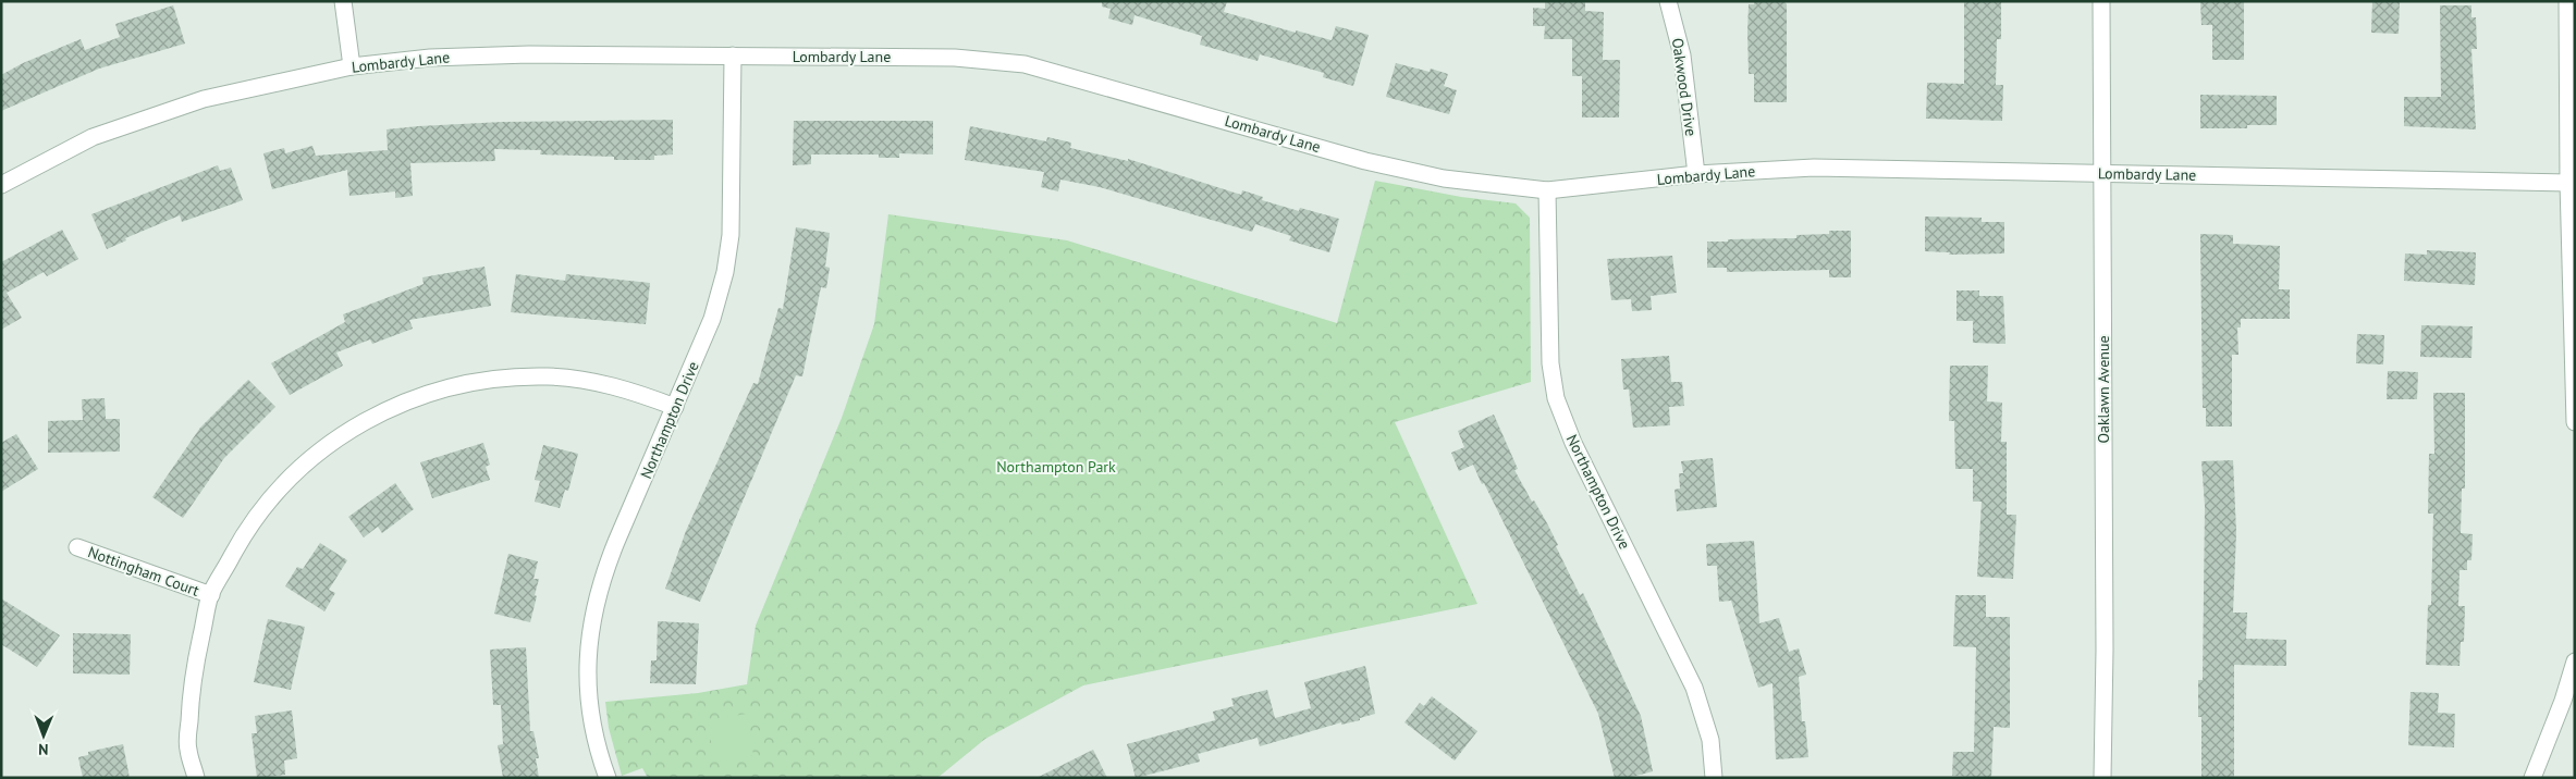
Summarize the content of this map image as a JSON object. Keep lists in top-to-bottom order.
{
  "streets": {
    "street": [
      "Lombardy Lane",
      "Oakwood Drive",
      "Oaklawn Avenue",
      "Northampton Drive",
      "Nottingham Court"
    ]
  },
  "crossings": [
    ["Lombardy Lane", "Oakwood Drive"],
    ["Lombardy Lane", "Oaklawn Avenue"],
    ["Lombardy Lane", "Northampton Drive"]
  ],
  "parks": ["Northampton Park"],
  "north": "bottom"
}
